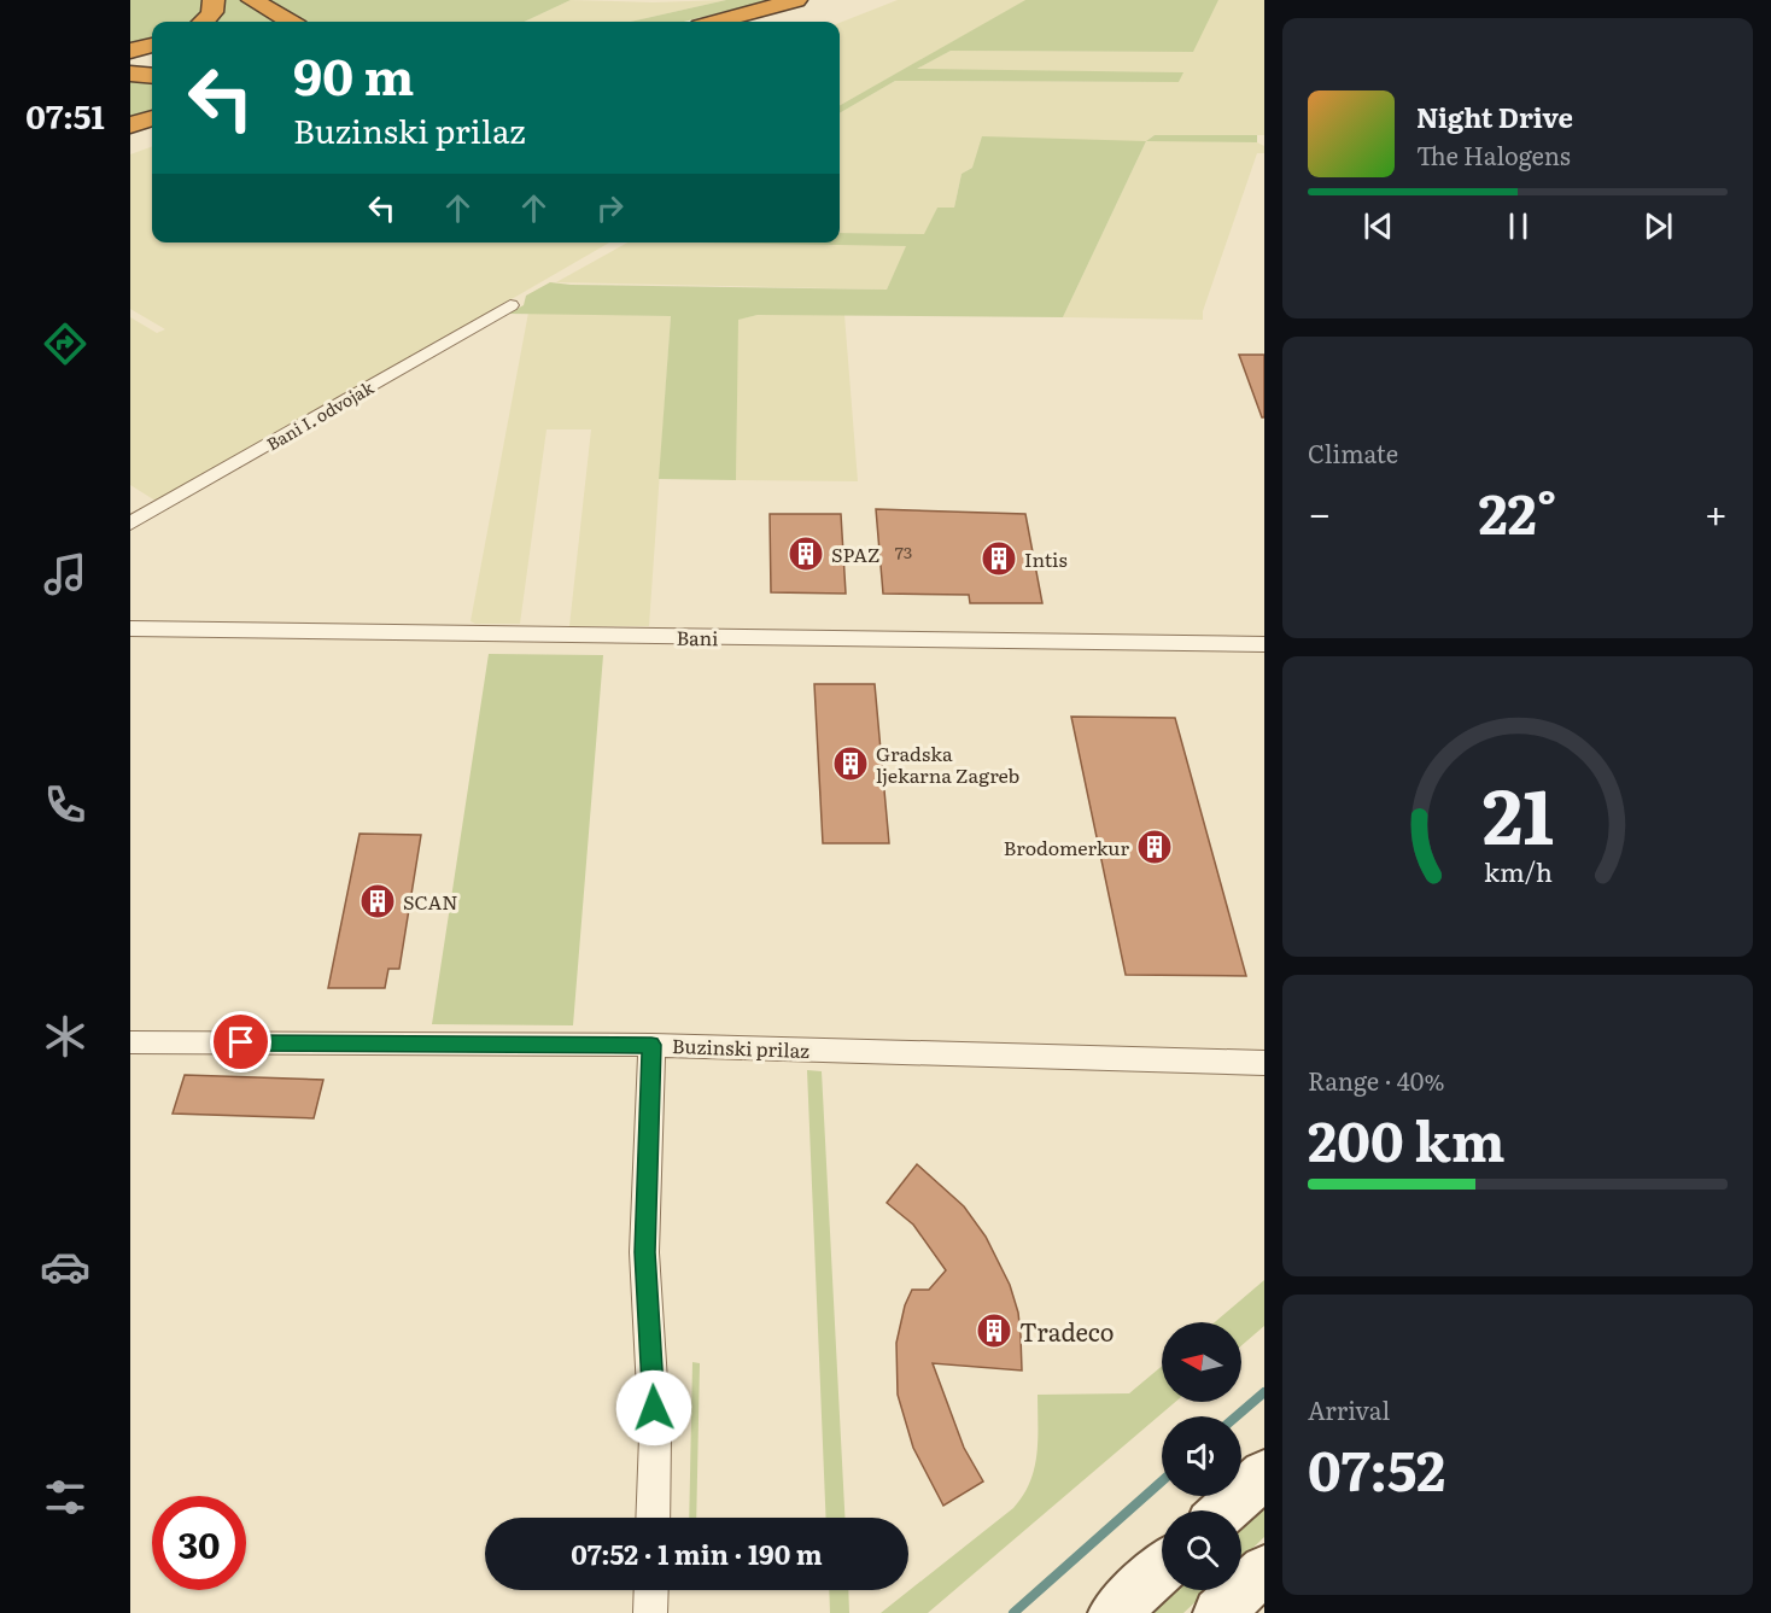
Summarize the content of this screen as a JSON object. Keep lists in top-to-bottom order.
{
  "streets": {
    "street": ["Bani I. odvojak", "Bani", "Buzinski prilaz"]
  },
  "places": {
    "building": [
      "SPAZ",
      "Intis",
      "Gradska ljekarna Zagreb",
      "Brodomerkur",
      "SCAN",
      "Tradeco"
    ]
  },
  "house_numbers": ["73"],
  "north": "left",
  "page": {
    "tabs": "07:51",
    "turn": ["90 m", "Buzinski prilaz"],
    "song": ["Night Drive", "The Halogens"],
    "tile": [
      "Climate",
      ["Range · 40%", "200 km"],
      ["Arrival", "07:52"]
    ],
    "heat": ["−", "22°", "+"],
    "limit": "30",
    "trip": "07:52 · 1 min · 190 m",
    "gauge": ["21", "km/h"]
  }
}
